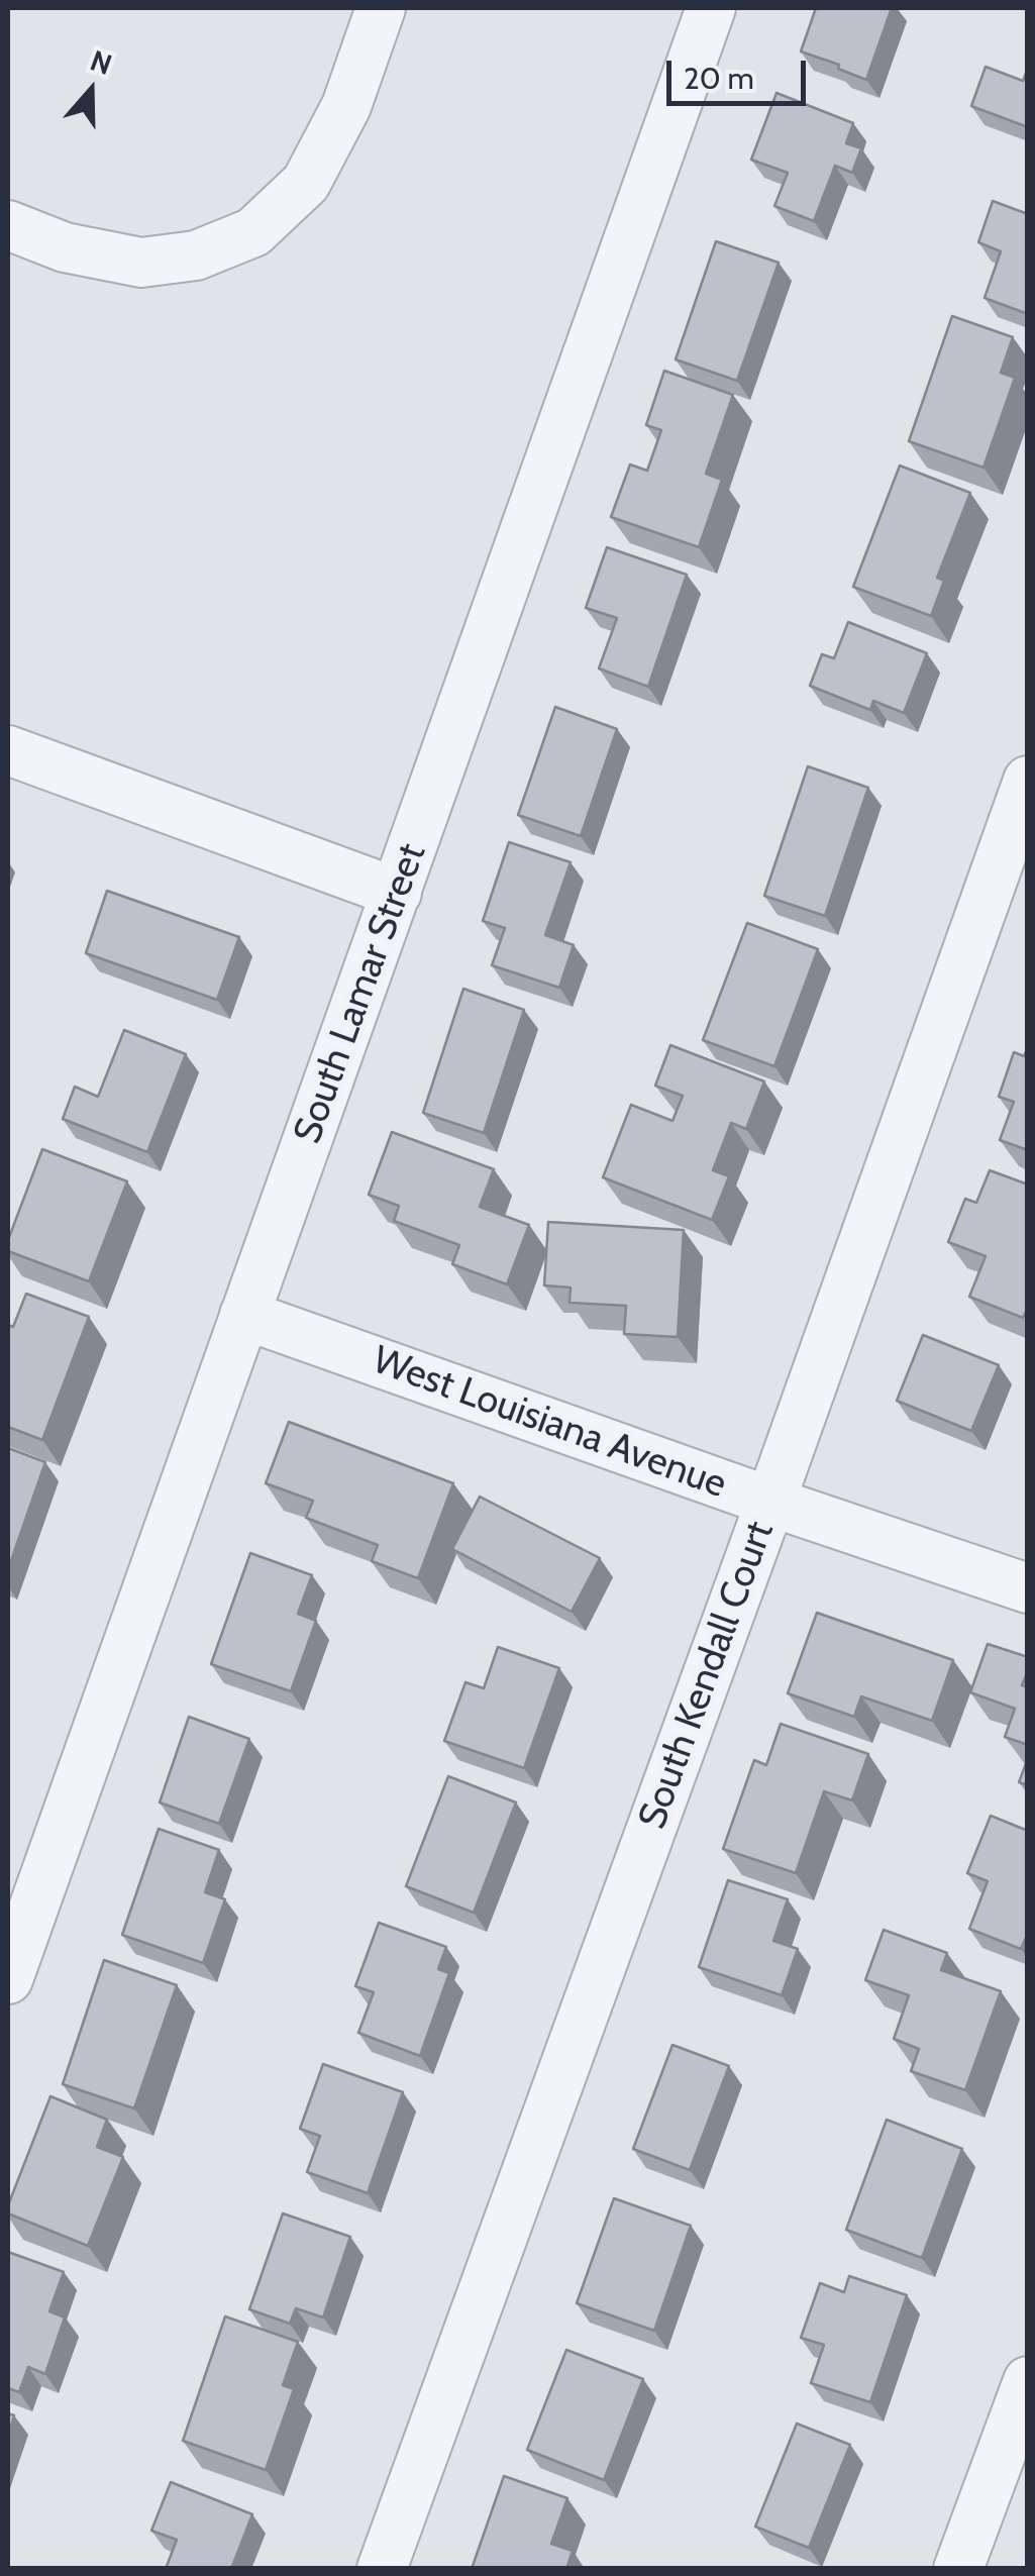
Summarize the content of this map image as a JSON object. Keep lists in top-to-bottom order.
{
  "streets": {
    "street": ["South Lamar Street", "West Louisiana Avenue", "South Kendall Court"]
  },
  "crossings": [
    ["South Lamar Street", "West Louisiana Avenue"],
    ["West Louisiana Avenue", "South Kendall Court"]
  ],
  "scale_bar": "20 m",
  "north": "top"
}
